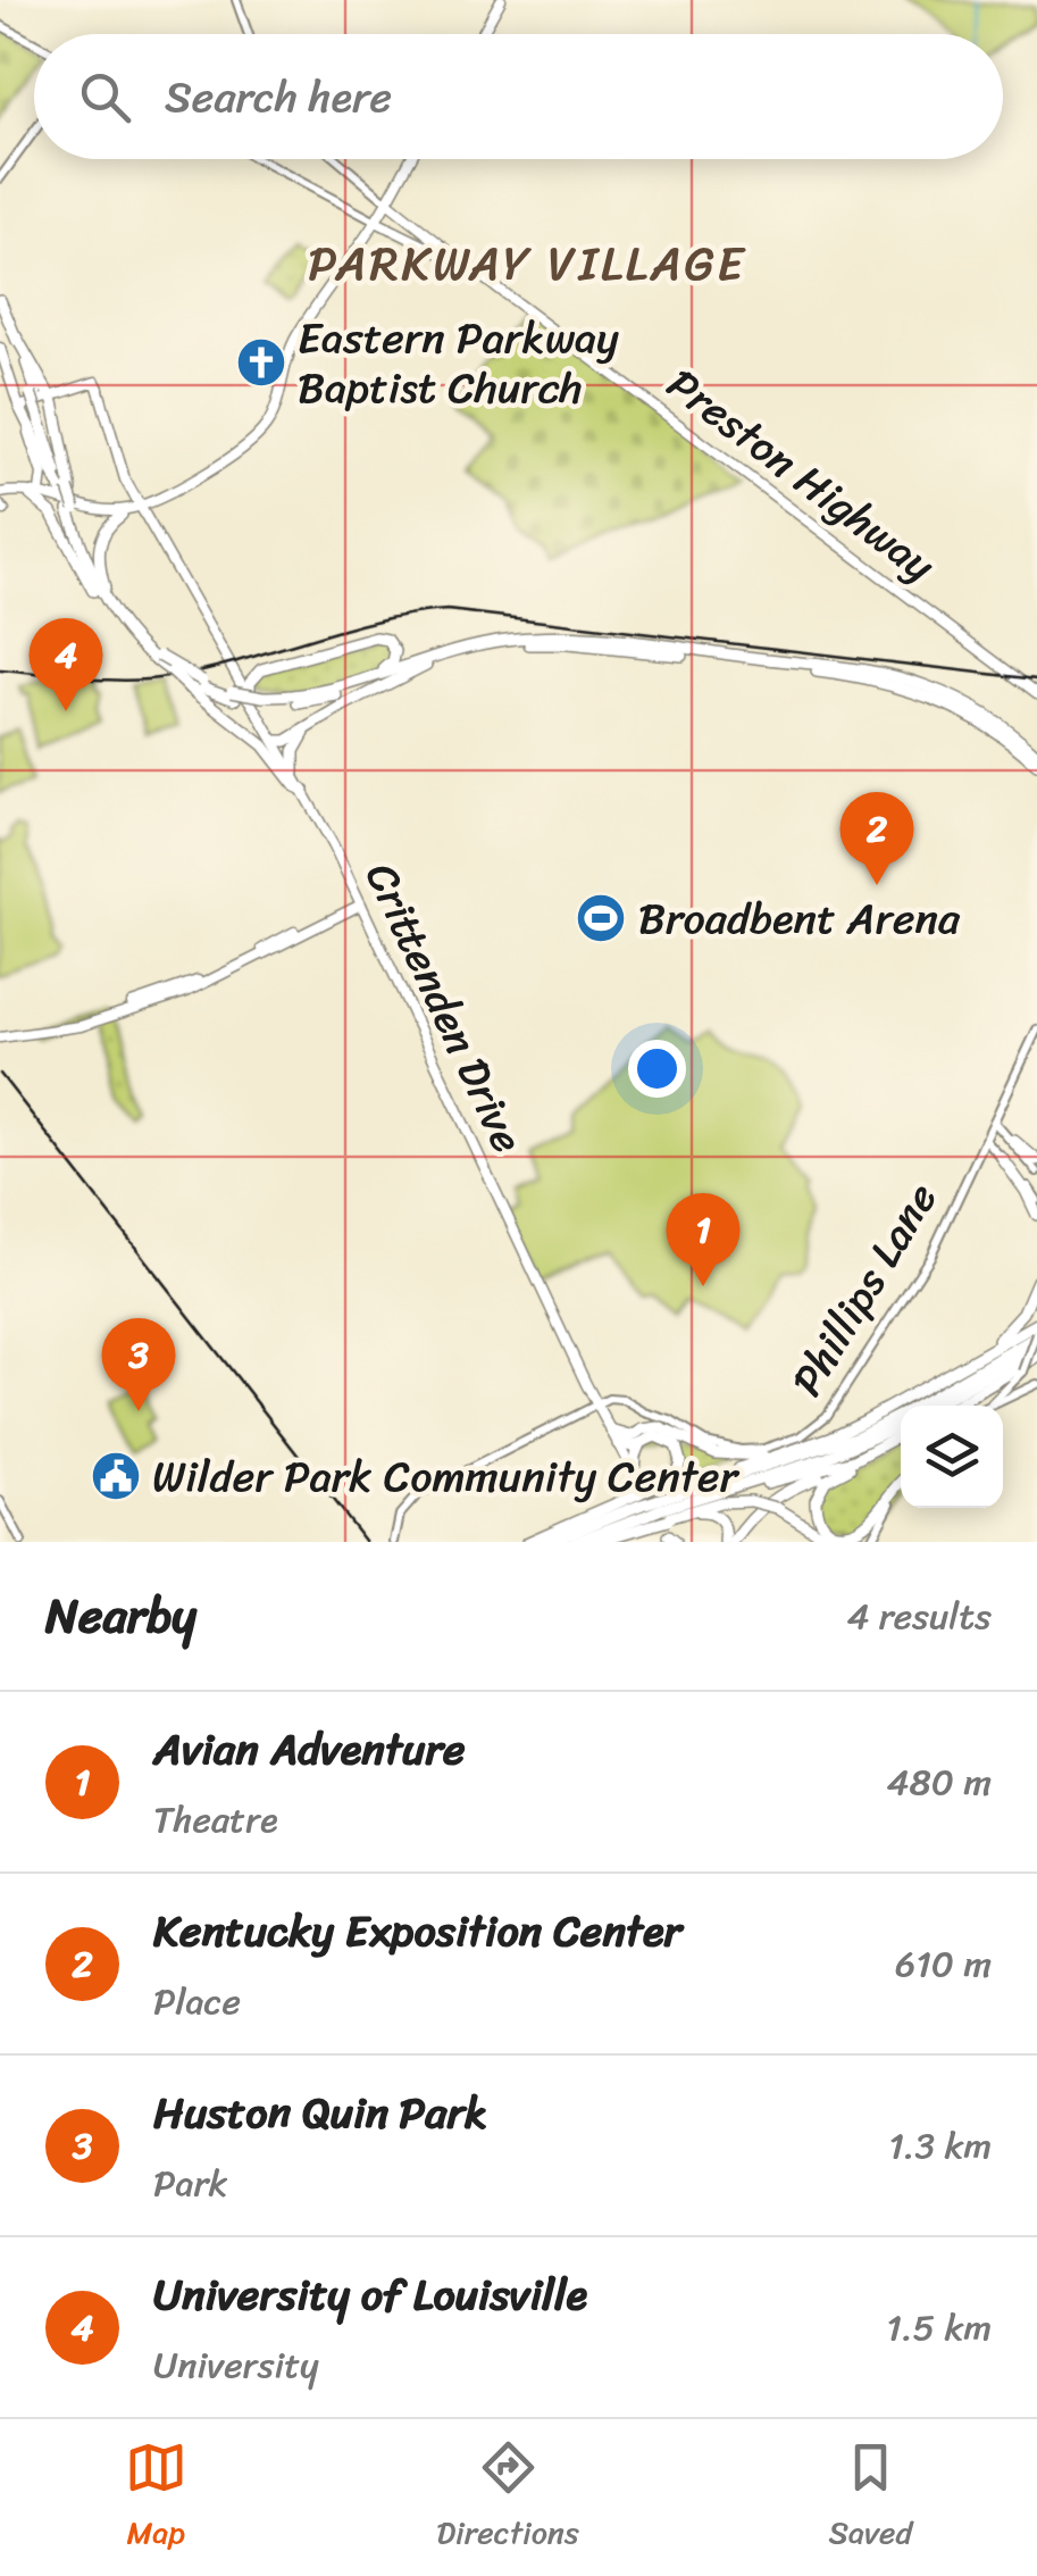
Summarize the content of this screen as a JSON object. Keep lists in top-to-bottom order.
{
  "streets": {
    "main road": ["Preston Highway", "Crittenden Drive", "Phillips Lane"]
  },
  "crossings": [
    ["Crittenden Drive", "Phillips Lane"]
  ],
  "districts": ["PARKWAY VILLAGE"],
  "places": {
    "church": ["Eastern Parkway Baptist Church"],
    "sports": ["Broadbent Arena"],
    "public building": ["Wilder Park Community Center"]
  },
  "page": {
    "search": "Search here",
    "pins": [
      "4",
      "2",
      "1",
      "3"
    ],
    "heading": ["Nearby", "4 results"],
    "list": [
      {
        "mark": "1",
        "name": "Avian Adventure",
        "note": "Theatre",
        "value": "480 m"
      },
      {
        "mark": "2",
        "name": "Kentucky Exposition Center",
        "note": "Place",
        "value": "610 m"
      },
      {
        "mark": "3",
        "name": "Huston Quin Park",
        "note": "Park",
        "value": "1.3 km"
      },
      {
        "mark": "4",
        "name": "University of Louisville",
        "note": "University",
        "value": "1.5 km"
      }
    ],
    "nav": ["Map", "Directions", "Saved"]
  }
}
